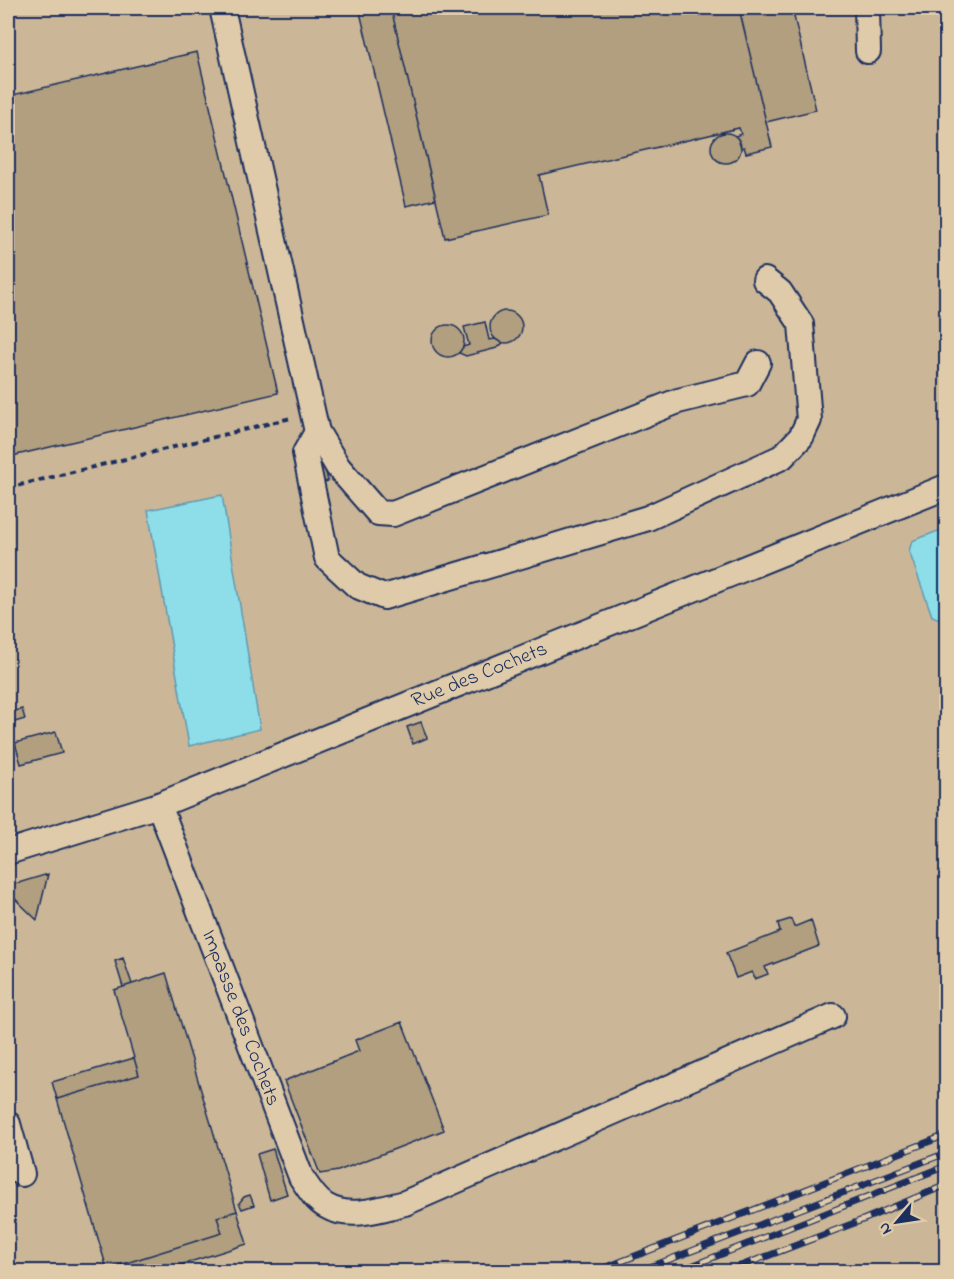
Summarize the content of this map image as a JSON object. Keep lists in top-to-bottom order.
{
  "streets": {
    "street": ["Rue des Cochets", "Impasse des Cochets"]
  },
  "crossings": [
    ["Rue des Cochets", "Impasse des Cochets"]
  ],
  "north": "bottom left"
}
